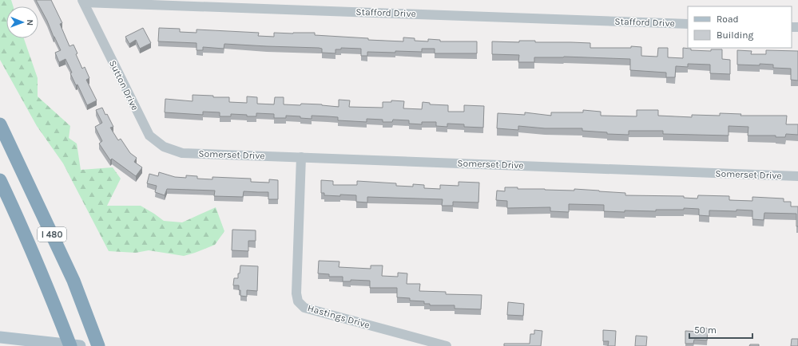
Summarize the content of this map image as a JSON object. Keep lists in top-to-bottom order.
{
  "streets": {
    "highway": ["I 480"],
    "street": [
      "Stafford Drive",
      "Sutton Drive",
      "Somerset Drive",
      "Hastings Drive"
    ]
  },
  "crossings": [
    ["Stafford Drive", "Sutton Drive"],
    ["Sutton Drive", "Somerset Drive"],
    ["Somerset Drive", "Hastings Drive"]
  ],
  "legend": ["Road", "Building"],
  "scale_bar": "50 m",
  "north": "right"
}
